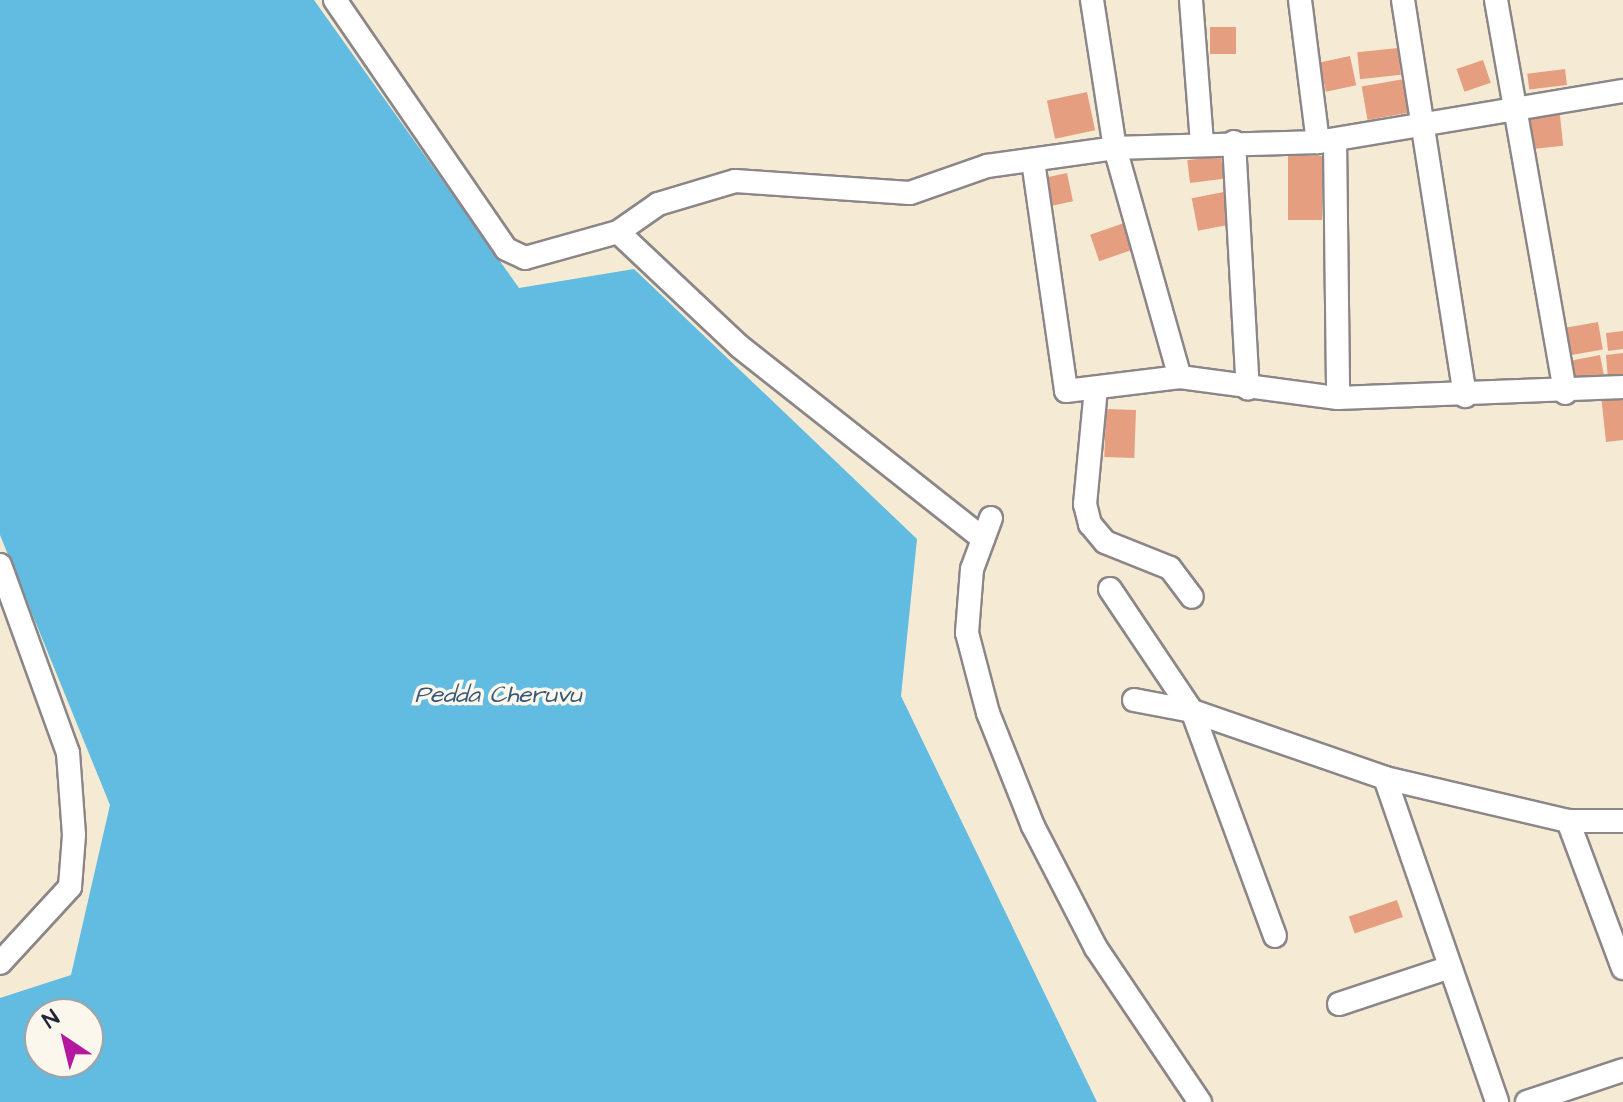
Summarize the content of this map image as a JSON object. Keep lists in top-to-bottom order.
{
  "water": ["Pedda Cheruvu"],
  "north": "top left"
}
